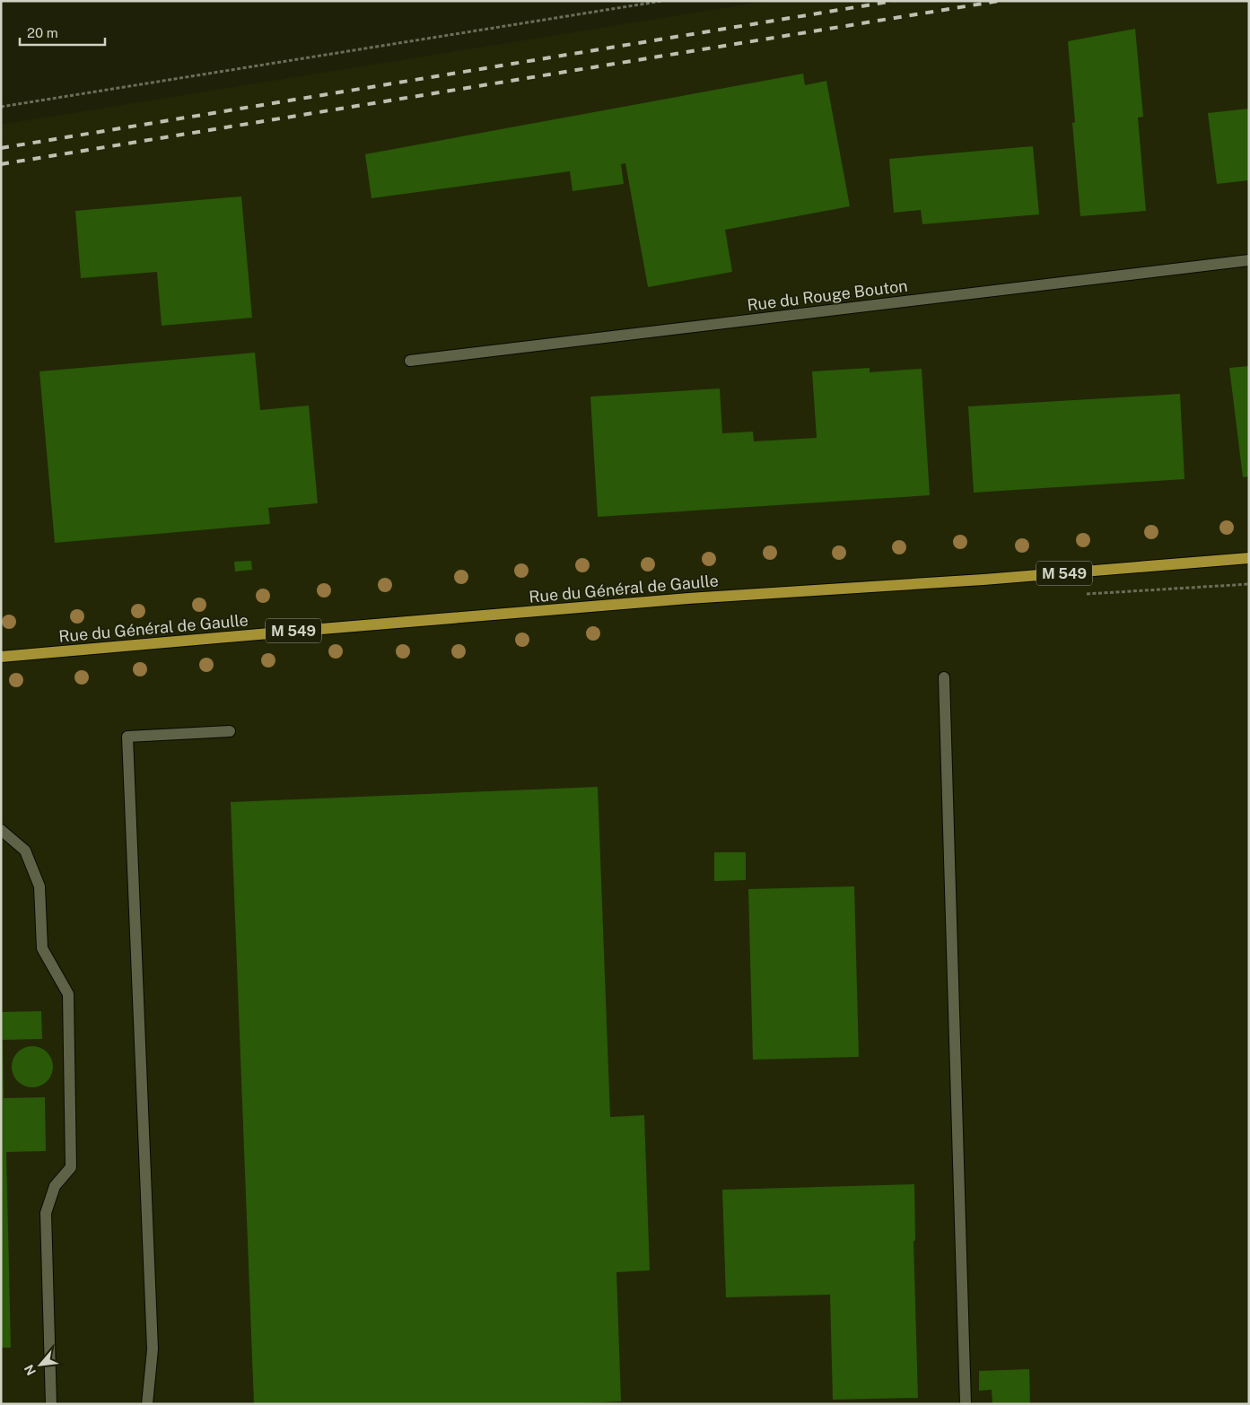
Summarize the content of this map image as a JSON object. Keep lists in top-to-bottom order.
{
  "streets": {
    "main road": ["M 549", "Rue du Général de Gaulle"],
    "street": ["Rue du Rouge Bouton"]
  },
  "scale_bar": "20 m",
  "north": "bottom left"
}
